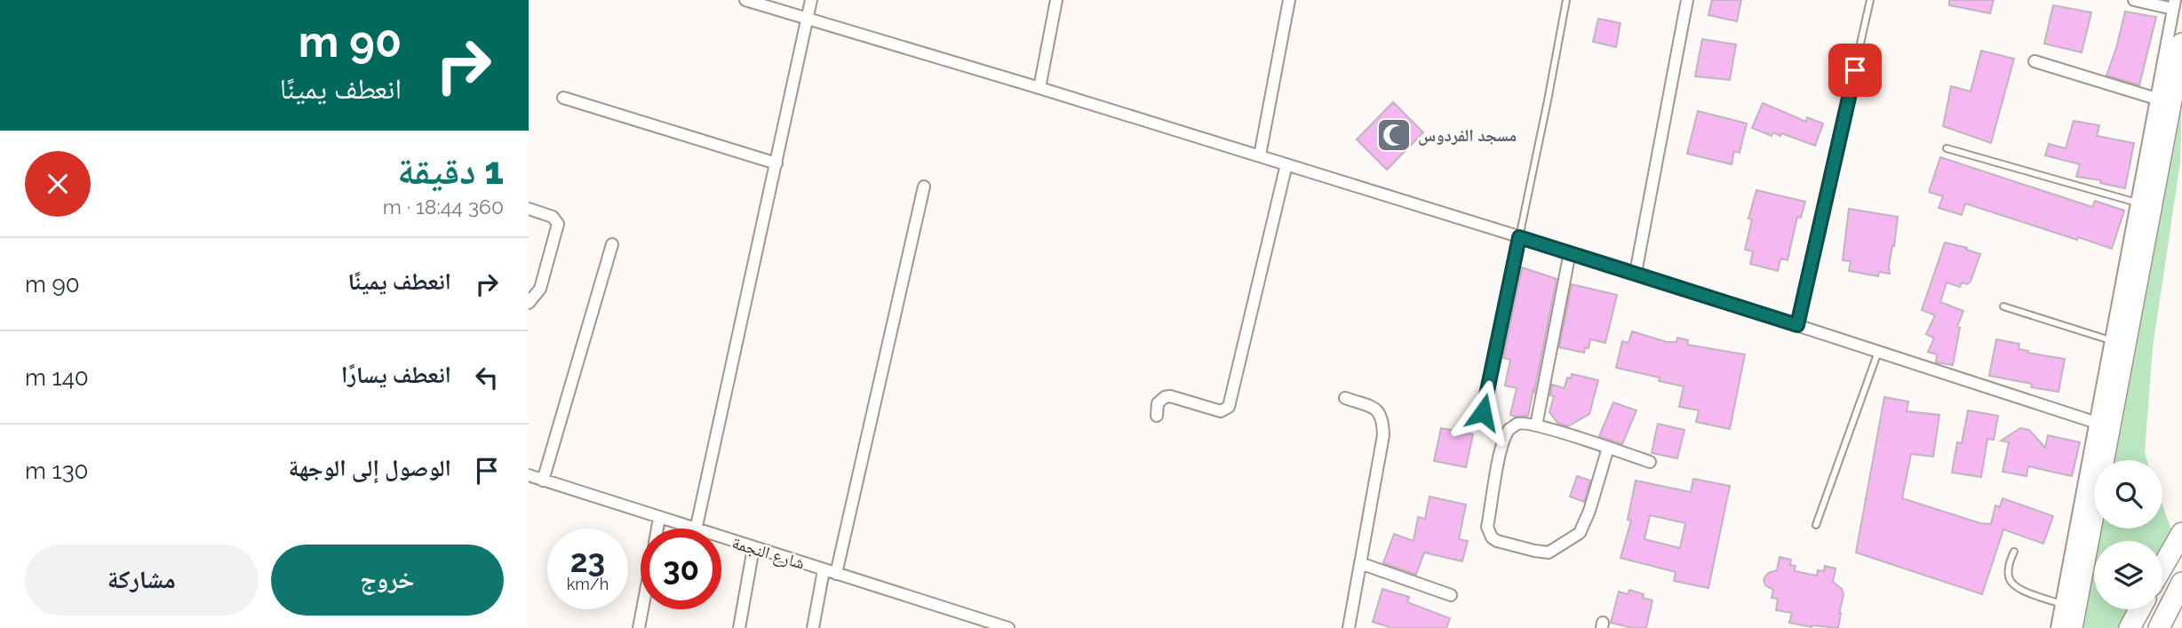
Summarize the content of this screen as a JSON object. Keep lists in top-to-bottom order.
{
  "streets": {
    "street": ["شارع النجمة"]
  },
  "places": {
    "mosque": ["مسجد الفردوس"]
  },
  "page": {
    "turn": ["90 m", "انعطف يمينًا"],
    "heading": ["1 دقيقة", "360 m · 18:44"],
    "list": [
      {
        "name": "انعطف يمينًا",
        "value": "90 m"
      },
      {
        "name": "انعطف يسارًا",
        "value": "140 m"
      },
      {
        "name": "الوصول إلى الوجهة",
        "value": "130 m"
      }
    ],
    "speed": "23 km/h",
    "limit": "30",
    "buttons": ["خروج", "مشاركة"]
  }
}
